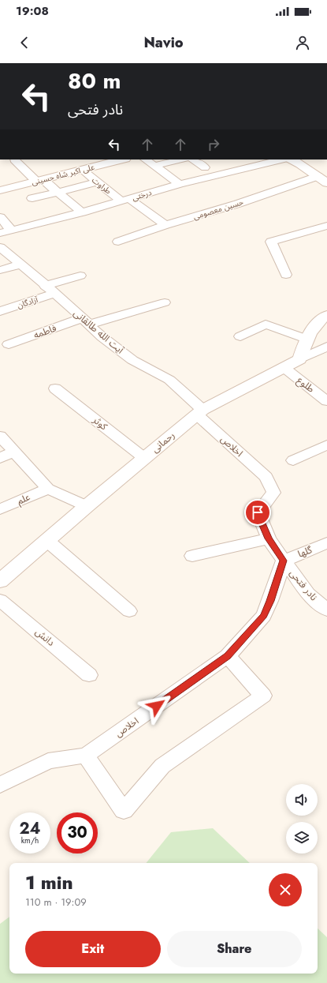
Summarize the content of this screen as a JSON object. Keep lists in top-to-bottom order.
{
  "streets": {
    "street": [
      "علی اکبر شاه حسینی",
      "طراوت",
      "درختی",
      "حسین معصومی",
      "آزادگان",
      "فاطمه",
      "آیت الله طالقانی",
      "طلوع",
      "کوثر",
      "رحمانی",
      "اخلاص",
      "علم",
      "گلها",
      "نادر فتحی",
      "دانش"
    ]
  },
  "crossings": [
    ["علی اکبر شاه حسینی", "طراوت"],
    ["طراوت", "درختی"],
    ["طراوت", "حسین معصومی"],
    ["آزادگان", "آیت الله طالقانی"],
    ["فاطمه", "آیت الله طالقانی"],
    ["آیت الله طالقانی", "رحمانی"],
    ["آیت الله طالقانی", "اخلاص"],
    ["طلوع", "رحمانی"],
    ["کوثر", "رحمانی"],
    ["رحمانی", "اخلاص"],
    ["اخلاص", "گلها"],
    ["اخلاص", "نادر فتحی"],
    ["گلها", "نادر فتحی"]
  ],
  "page": {
    "status": "19:08",
    "header": "Navio",
    "turn": ["80 m", "نادر فتحی"],
    "speed": "24 km/h",
    "limit": "30",
    "heading": ["1 min", "110 m · 19:09"],
    "buttons": ["Exit", "Share"]
  }
}
